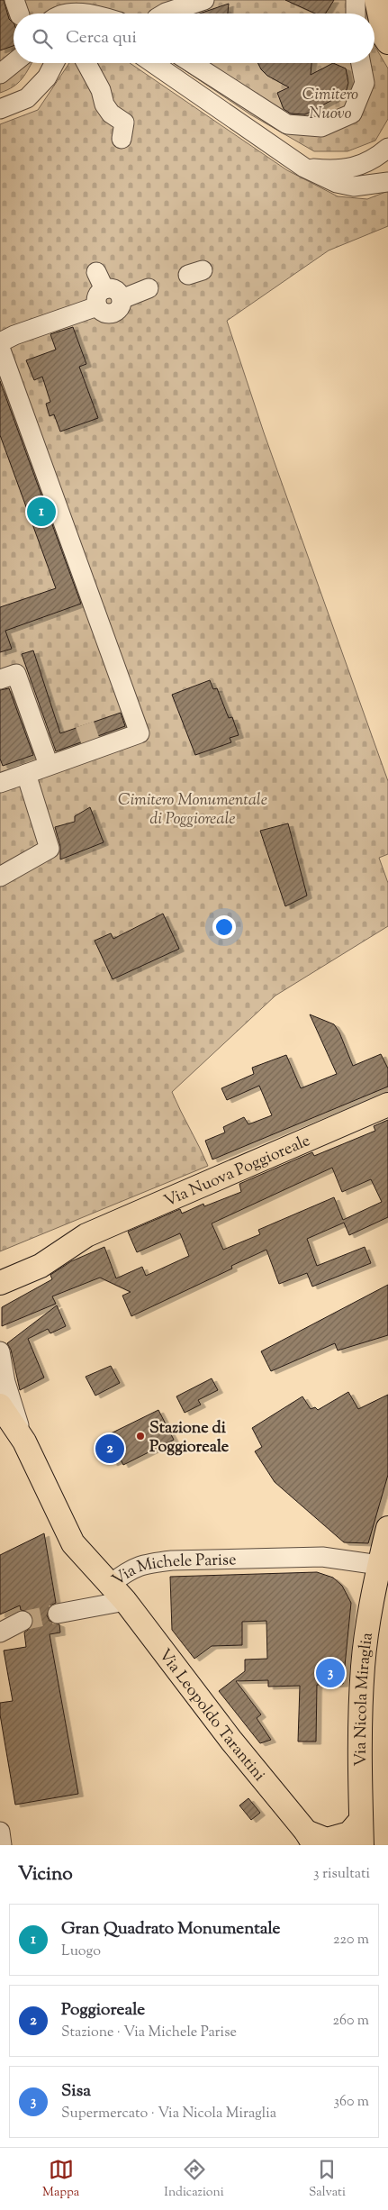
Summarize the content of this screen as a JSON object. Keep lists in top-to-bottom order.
{
  "streets": {
    "main road": [
      "Via Nuova Poggioreale",
      "Via Michele Parise",
      "Via Nicola Miraglia",
      "Via Leopoldo Tarantini"
    ]
  },
  "crossings": [
    ["Via Michele Parise", "Via Nicola Miraglia"],
    ["Via Michele Parise", "Via Leopoldo Tarantini"]
  ],
  "parks": ["Cimitero Nuovo", "Cimitero Monumentale di Poggioreale"],
  "places": ["Stazione di Poggioreale"],
  "page": {
    "search": "Cerca qui",
    "pins": ["1", "2", "3"],
    "heading": ["Vicino", "3 risultati"],
    "list": [
      {
        "mark": "1",
        "name": "Gran Quadrato Monumentale",
        "note": "Luogo",
        "value": "220 m"
      },
      {
        "mark": "2",
        "name": "Poggioreale",
        "note": "Stazione · Via Michele Parise",
        "value": "260 m"
      },
      {
        "mark": "3",
        "name": "Sisa",
        "note": "Supermercato · Via Nicola Miraglia",
        "value": "360 m"
      }
    ],
    "nav": ["Mappa", "Indicazioni", "Salvati"]
  }
}
